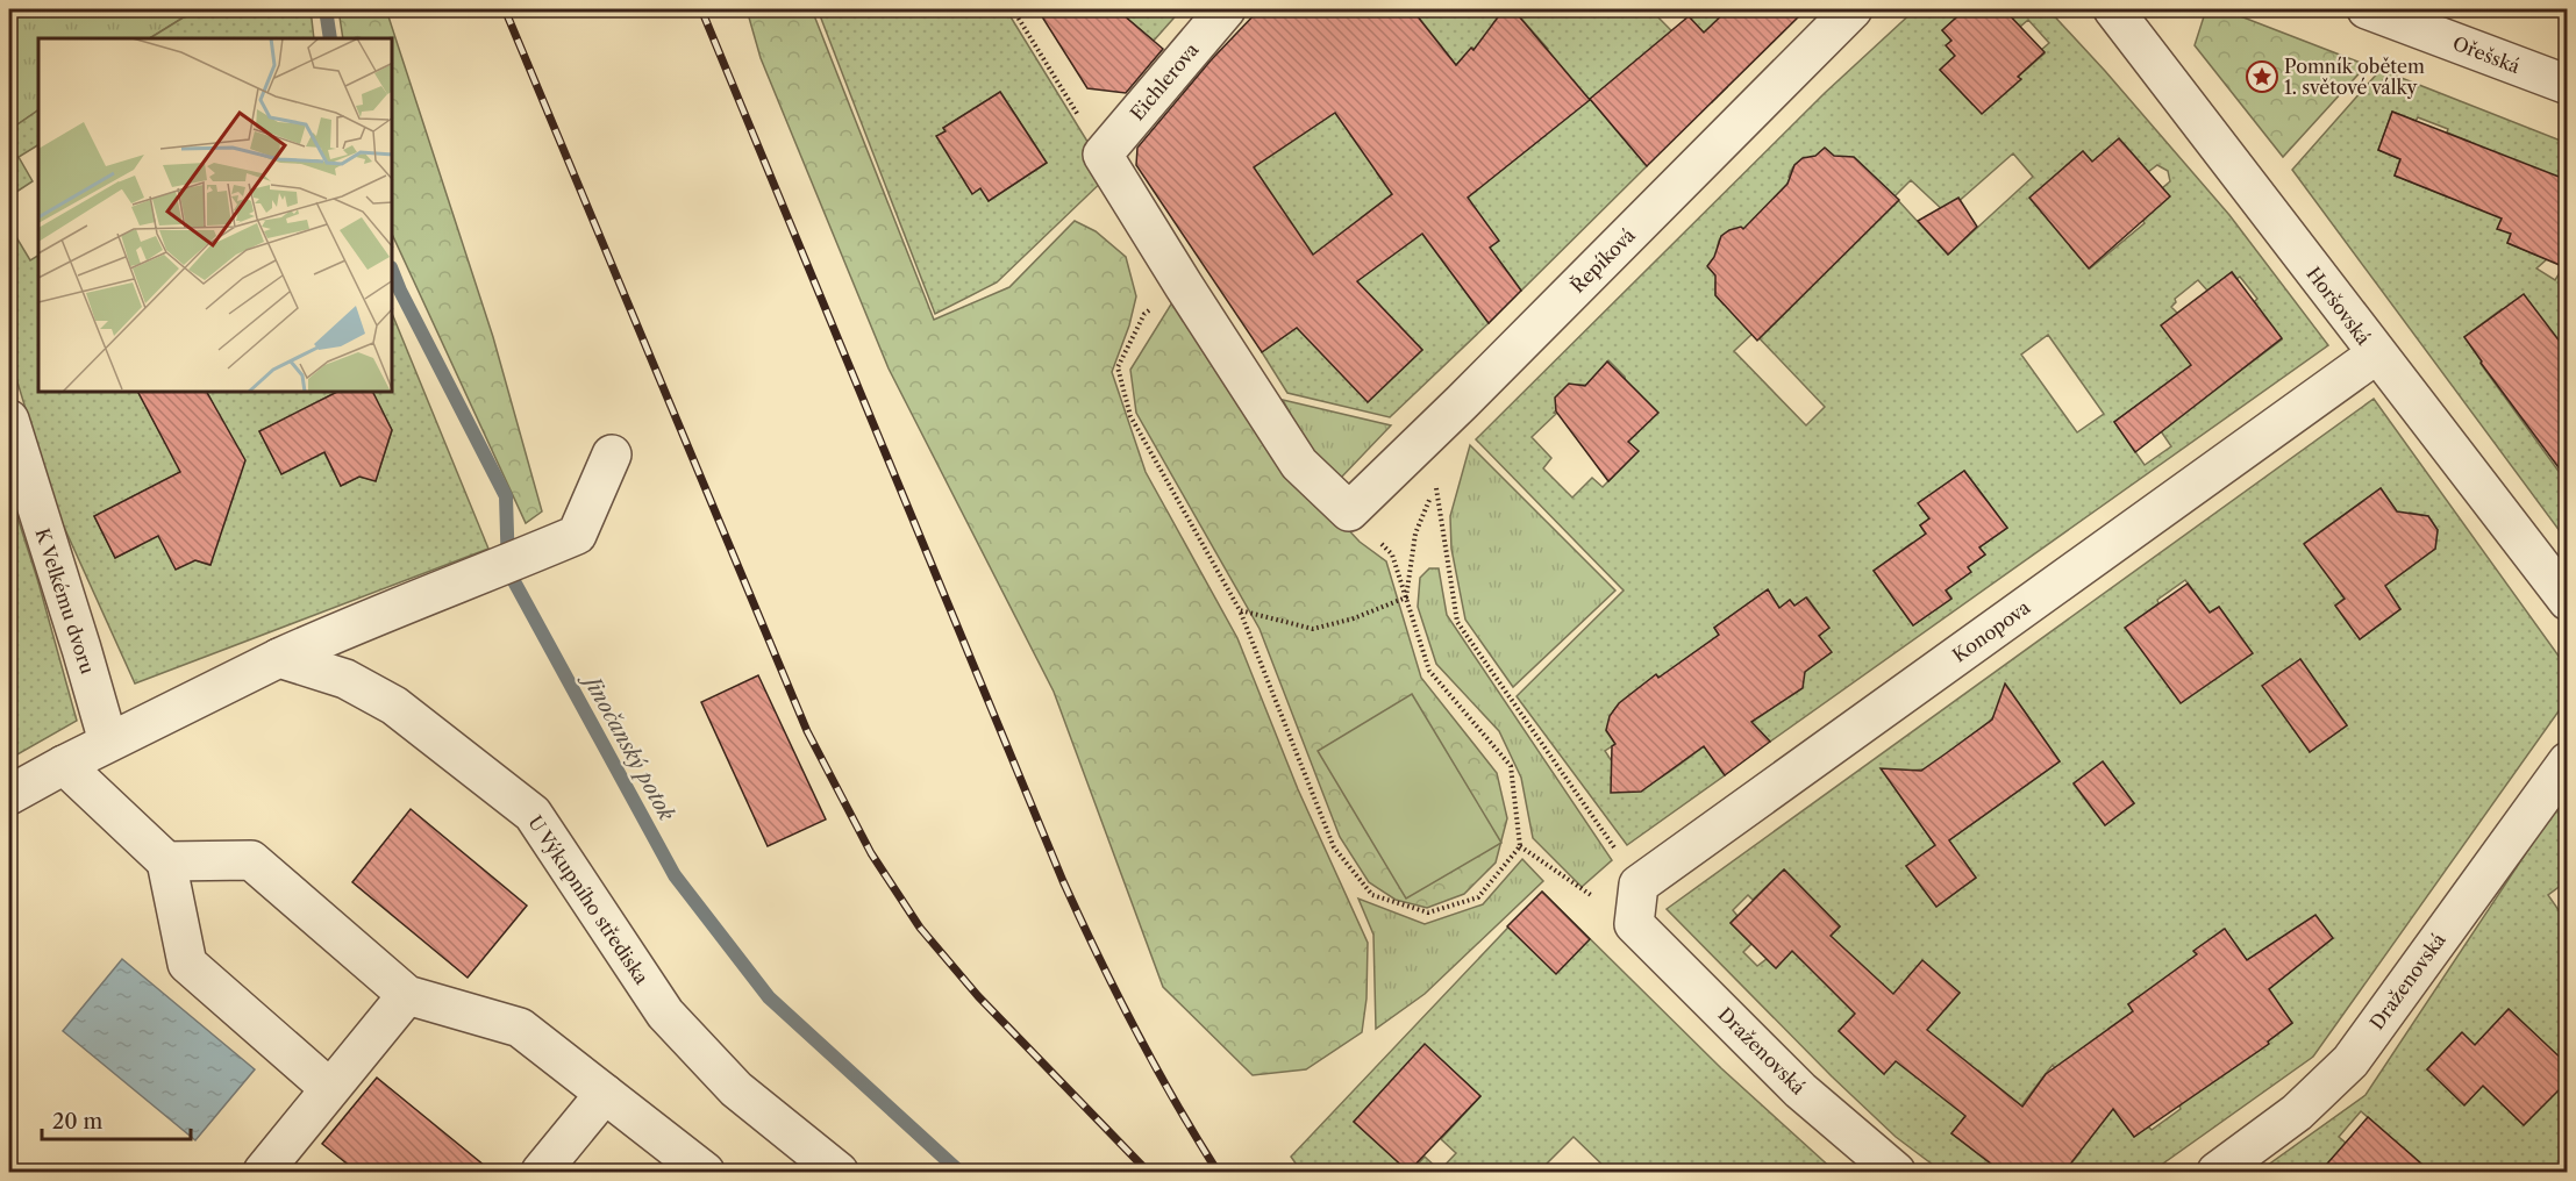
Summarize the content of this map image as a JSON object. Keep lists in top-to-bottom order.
{
  "streets": {
    "street": [
      "Ořešská",
      "Eichlerova",
      "Řepíková",
      "Horšovská",
      "K Velkému dvoru",
      "Konopova",
      "U Výkupního střediska",
      "Draženovská"
    ]
  },
  "crossings": [
    ["Horšovská", "Konopova"]
  ],
  "water": ["Jinočanský potok"],
  "places": {
    "place": ["Pomník obětem 1. světové války"]
  },
  "scale_bar": "20 m"
}
